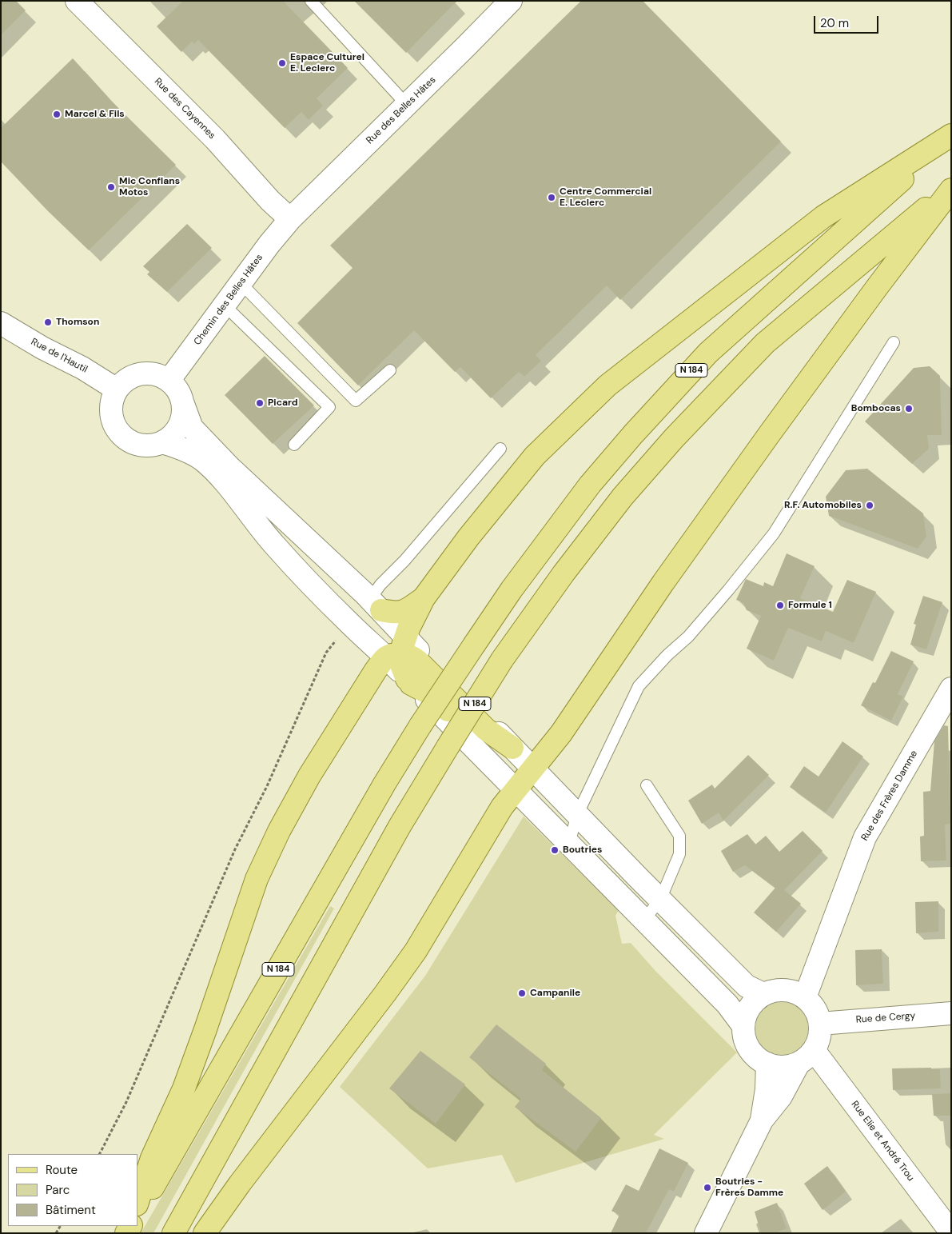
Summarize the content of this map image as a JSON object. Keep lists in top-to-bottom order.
{
  "streets": {
    "main road": ["N 184"],
    "street": [
      "Rue des Cayennes",
      "Rue des Belles Hâtes",
      "Chemin des Belles Hâtes",
      "Rue de l'Hautil",
      "Rue des Frères Damme",
      "Rue de Cergy",
      "Rue Elie et André Trou"
    ]
  },
  "crossings": [
    ["Rue des Cayennes", "Rue des Belles Hâtes"],
    ["Rue des Cayennes", "Chemin des Belles Hâtes"],
    ["Rue des Belles Hâtes", "Chemin des Belles Hâtes"],
    ["Chemin des Belles Hâtes", "Rue de l'Hautil"],
    ["Rue des Frères Damme", "Rue de Cergy"],
    ["Rue des Frères Damme", "Rue Elie et André Trou"],
    ["Rue de Cergy", "Rue Elie et André Trou"]
  ],
  "places": [
    "Espace Culturel E. Leclerc",
    "Marcel & Fils",
    "Mic Conflans Motos",
    "Centre Commercial E. Leclerc",
    "Thomson",
    "Picard",
    "Bombocas",
    "R.F. Automobiles",
    "Formule 1",
    "Boutries",
    "Campanile",
    "Boutries - Frères Damme"
  ],
  "legend": ["Route", "Parc", "Bâtiment"],
  "scale_bar": "20 m"
}
